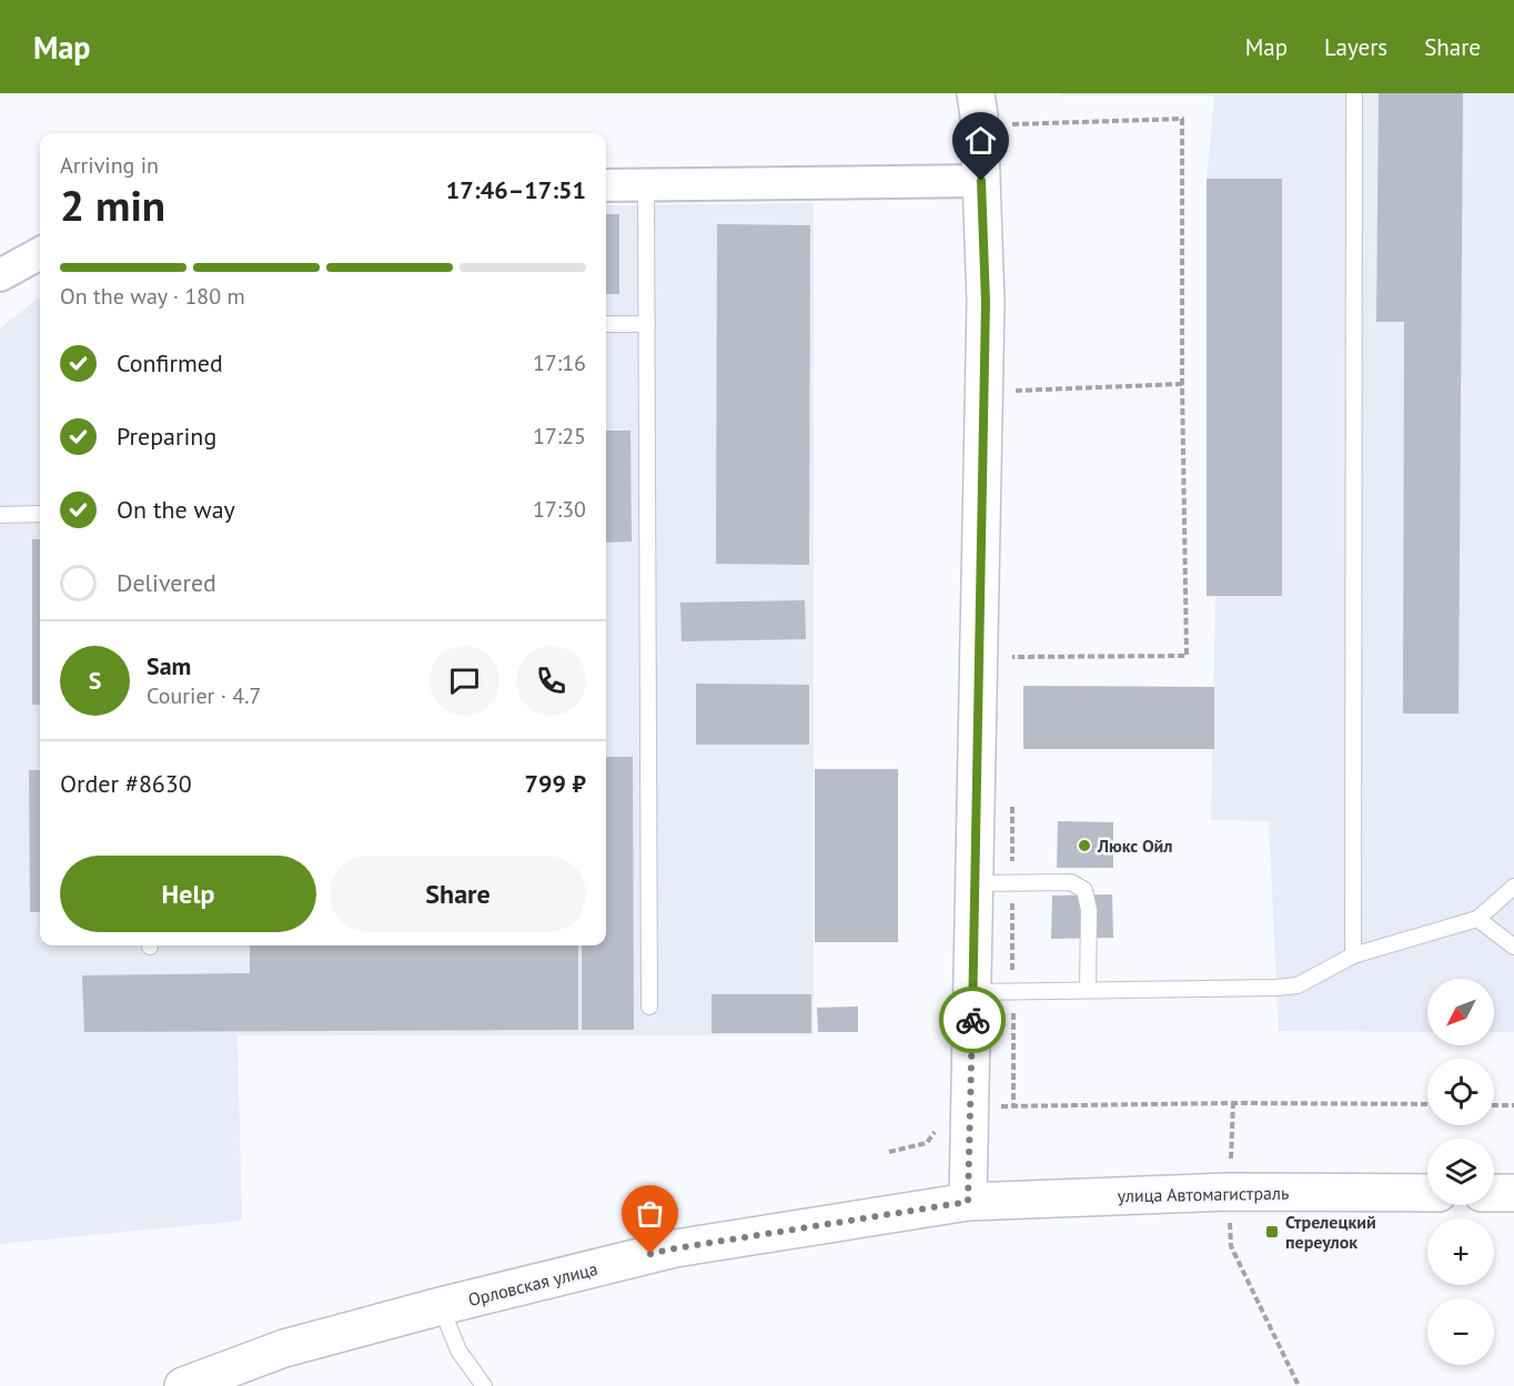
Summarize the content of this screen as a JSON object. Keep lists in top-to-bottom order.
{
  "streets": {
    "main road": ["улица Автомагистраль", "Орловская улица"]
  },
  "crossings": [
    ["улица Автомагистраль", "Орловская улица"]
  ],
  "places": {
    "other": ["Люкс Ойл"],
    "transit": ["Стрелецкий переулок"]
  },
  "north": "bottom left",
  "page": {
    "header": "Map",
    "nav": ["Map", "Layers", "Share"],
    "heading": ["2 min", "Arriving in", "17:46–17:51"],
    "panel": [
      "Sam",
      "Courier · 4.7",
      "Order #8630",
      "799 ₽"
    ],
    "bar": "On the way · 180 m",
    "list": [
      ["Confirmed", "17:16"],
      ["Preparing", "17:25"],
      ["On the way", "17:30"],
      "Delivered"
    ],
    "round": "S",
    "buttons": ["Help", "Share"],
    "map_buttons": ["+", "−"]
  }
}
